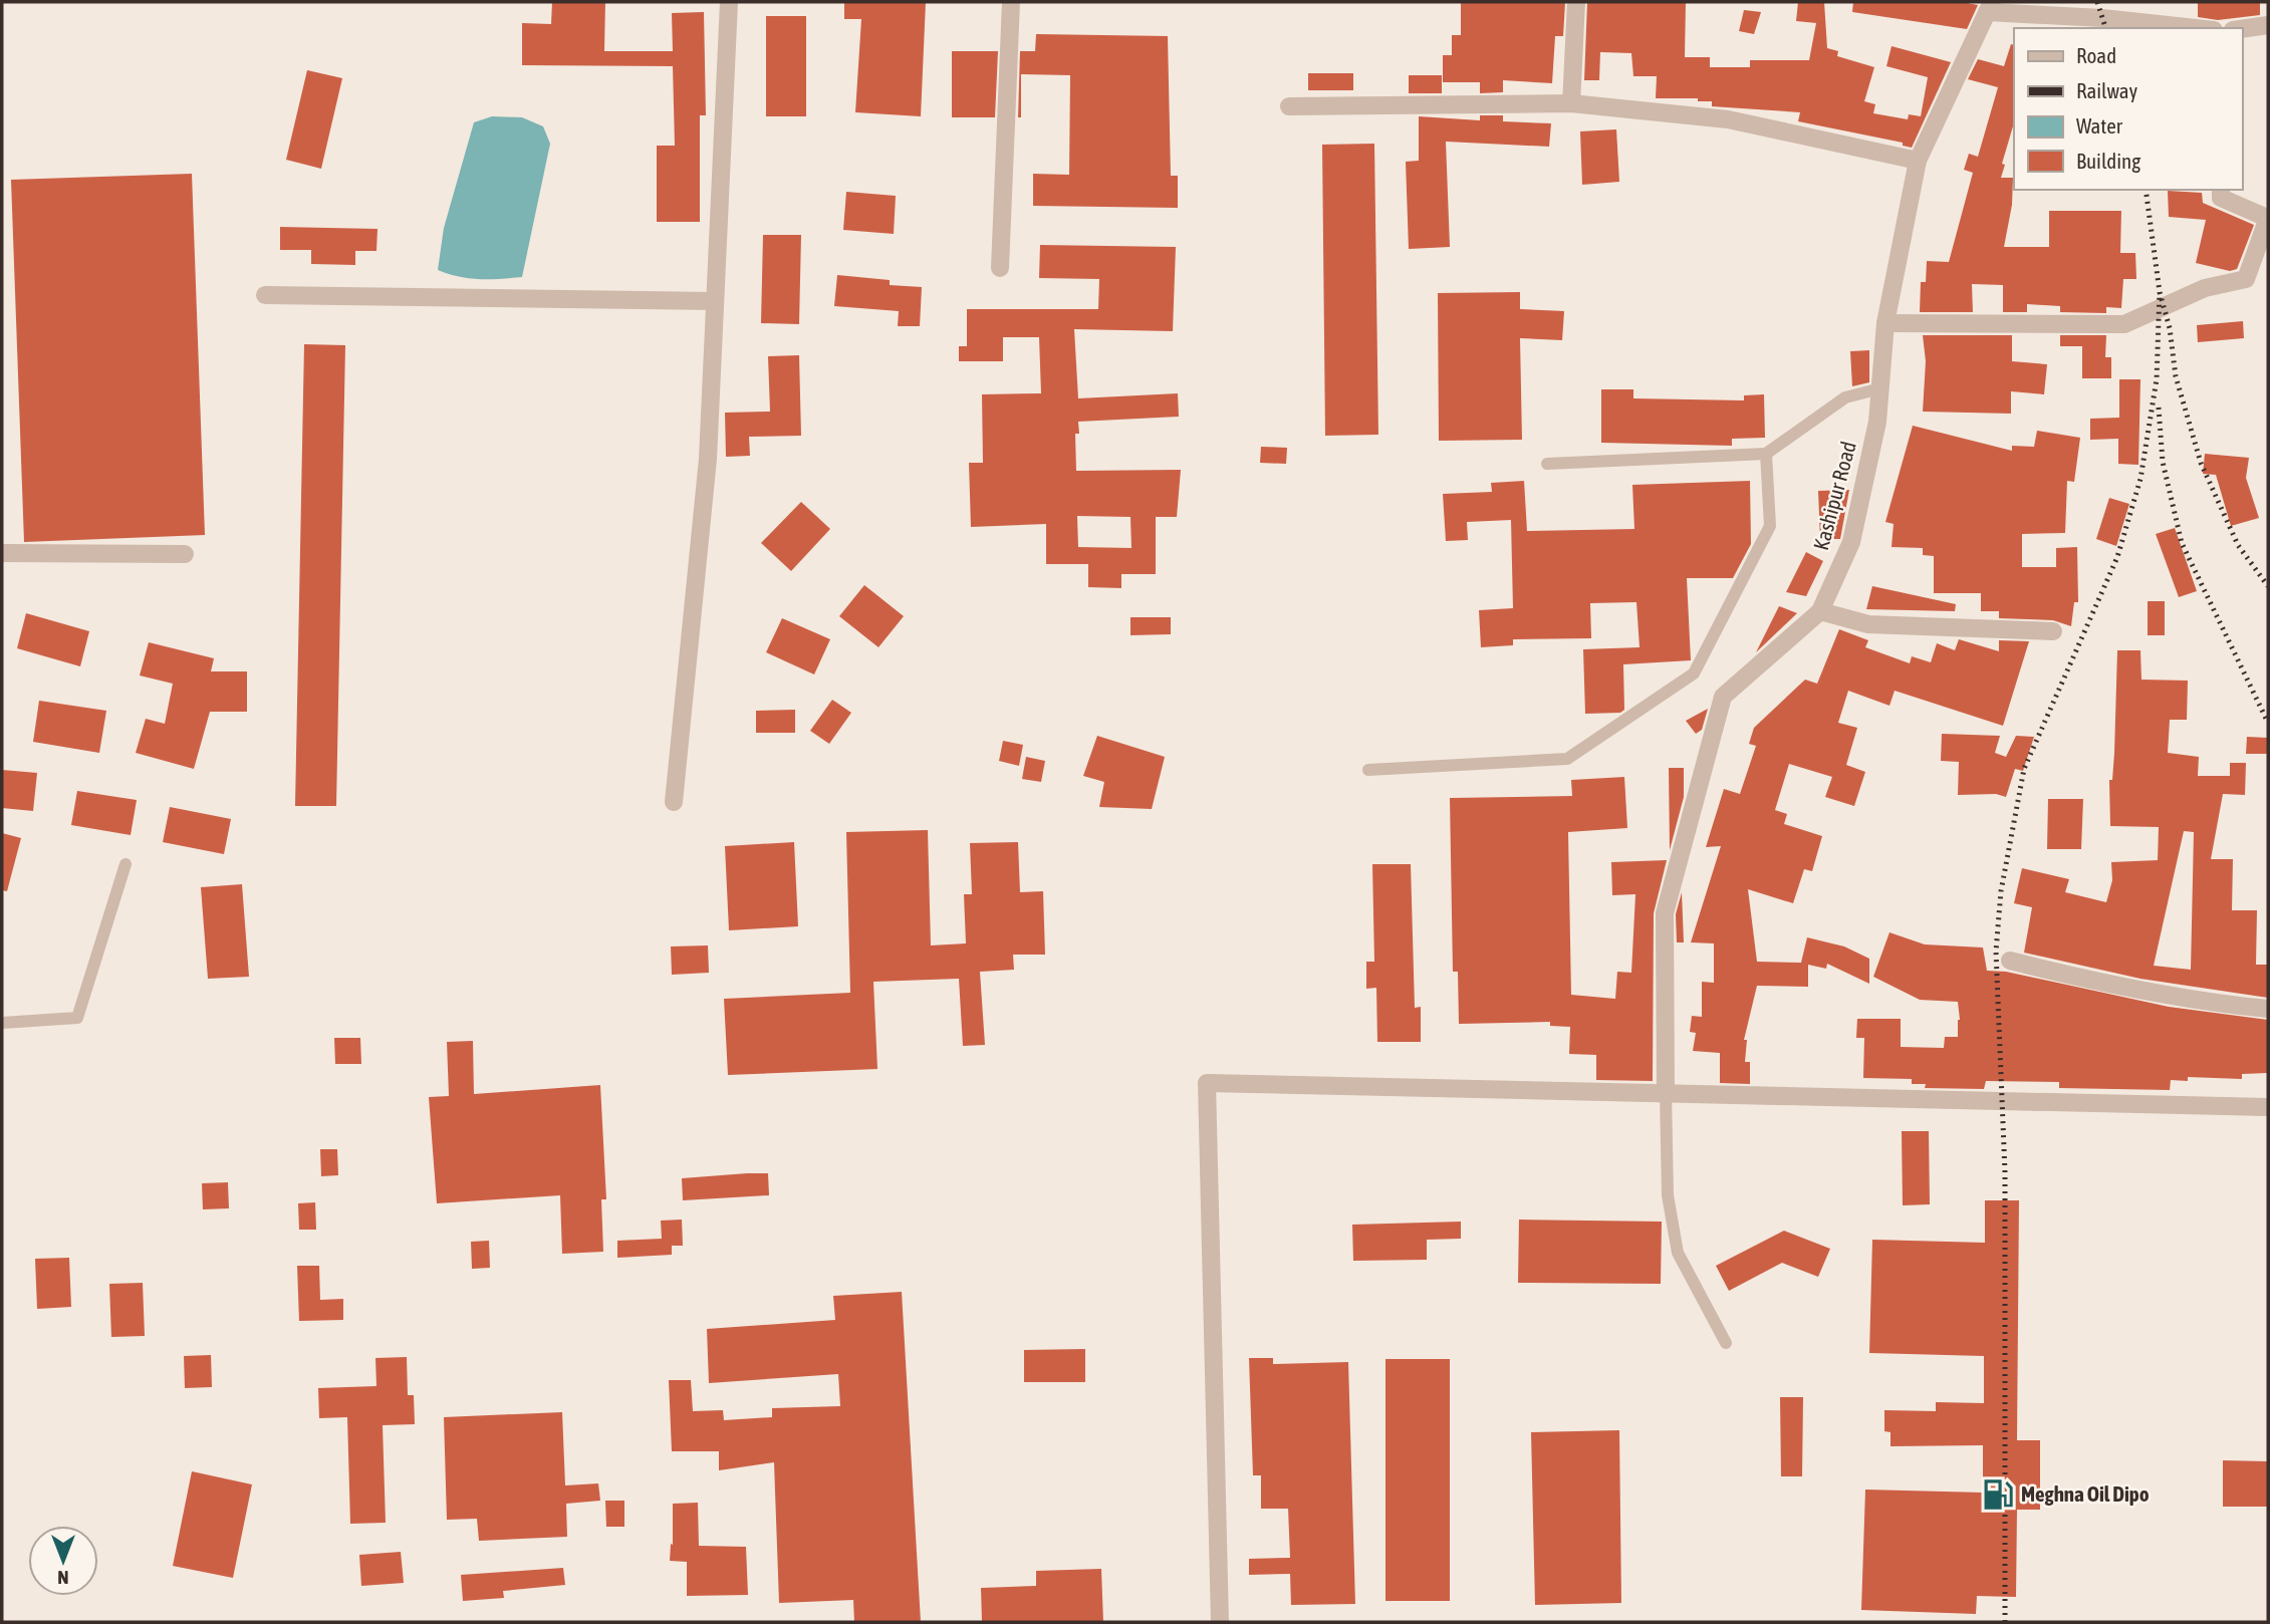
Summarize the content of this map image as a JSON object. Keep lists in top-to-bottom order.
{
  "streets": {
    "street": ["Kashipur Road"]
  },
  "places": {
    "fuel station": ["Meghna Oil Dipo"]
  },
  "legend": [
    "Road",
    "Railway",
    "Water",
    "Building"
  ],
  "north": "bottom"
}
